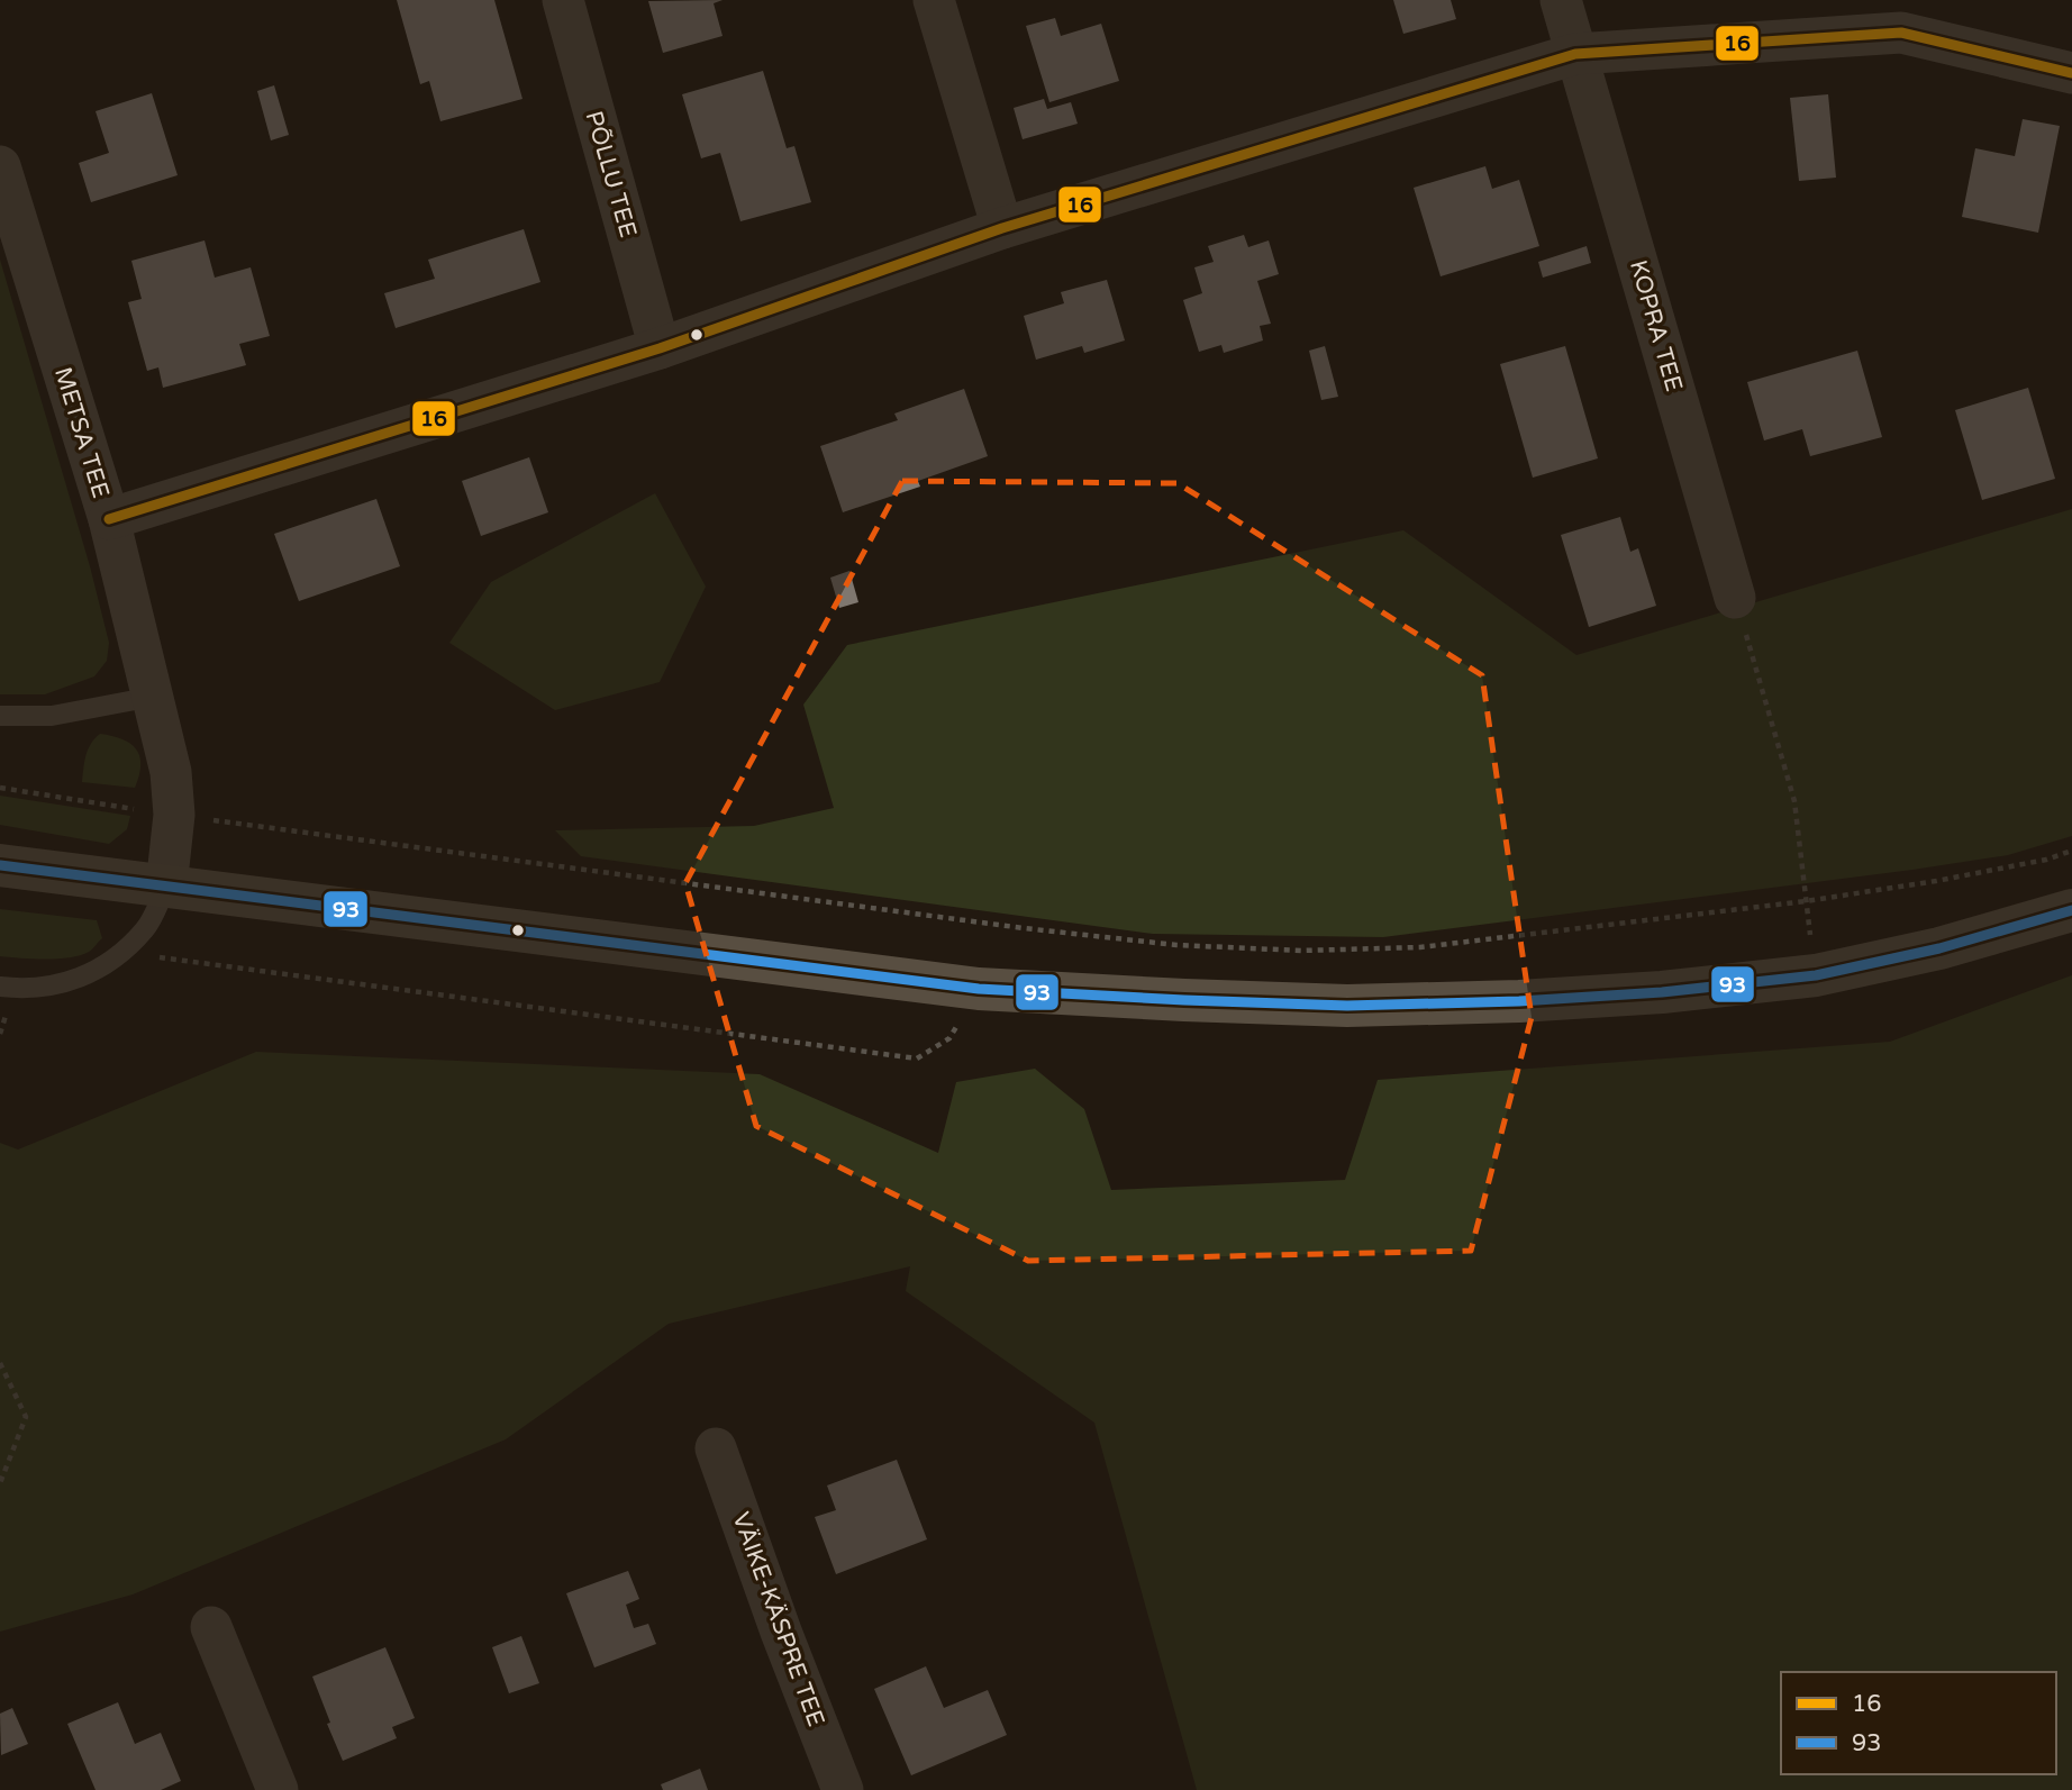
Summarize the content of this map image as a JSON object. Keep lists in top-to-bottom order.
{
  "streets": {
    "street": [
      "PÕLLU TEE",
      "KOPRA TEE",
      "METSA TEE",
      "VÄIKE-KÄSPRE TEE"
    ]
  },
  "lines": ["transit line 16", "transit line 93"],
  "legend": ["16", "93"]
}
